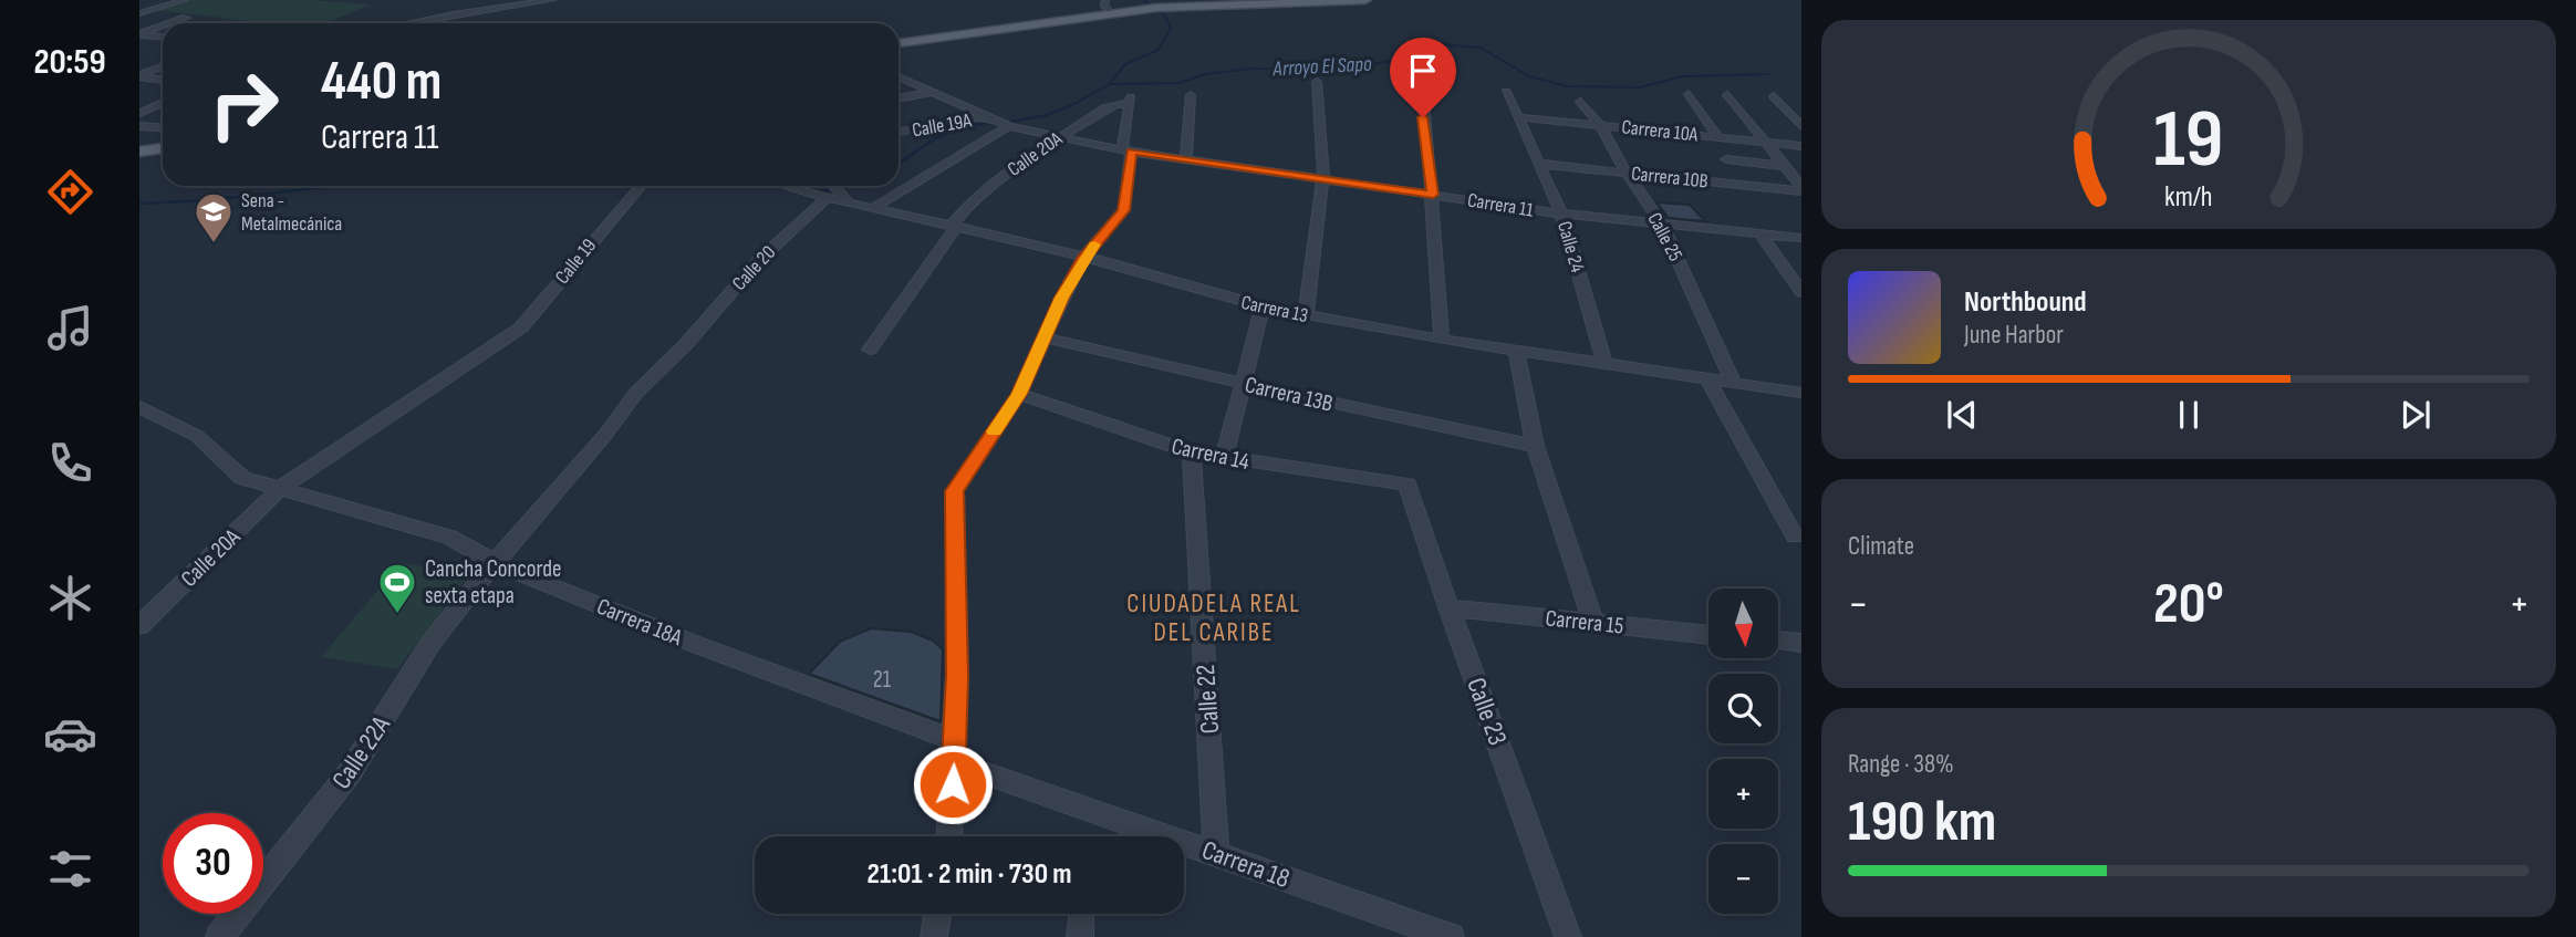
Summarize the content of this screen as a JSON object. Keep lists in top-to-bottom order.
{
  "streets": {
    "street": [
      "Calle 19A",
      "Carrera 10A",
      "Calle 20A",
      "Carrera 10B",
      "Carrera 11",
      "Calle 25",
      "Calle 24",
      "Calle 19",
      "Calle 20",
      "Carrera 13",
      "Carrera 13B",
      "Carrera 14",
      "Carrera 18A",
      "Carrera 15",
      "Calle 22",
      "Calle 23",
      "Calle 22A",
      "Carrera 18"
    ]
  },
  "crossings": [
    ["Calle 19A", "Carrera 11"],
    ["Carrera 10A", "Calle 25"],
    ["Carrera 10A", "Calle 24"],
    ["Calle 20A", "Carrera 11"],
    ["Calle 20A", "Calle 19"],
    ["Calle 20A", "Carrera 13"],
    ["Calle 20A", "Carrera 18A"],
    ["Carrera 10B", "Calle 25"],
    ["Carrera 10B", "Calle 24"],
    ["Carrera 11", "Calle 25"],
    ["Carrera 11", "Calle 24"],
    ["Calle 25", "Carrera 13"],
    ["Calle 24", "Carrera 13"],
    ["Calle 19", "Carrera 18A"],
    ["Calle 20", "Carrera 13"],
    ["Calle 20", "Carrera 18A"],
    ["Calle 20", "Calle 22A"],
    ["Carrera 14", "Calle 22"],
    ["Carrera 14", "Calle 23"],
    ["Carrera 18A", "Calle 22A"],
    ["Carrera 18A", "Carrera 18"],
    ["Carrera 15", "Calle 23"],
    ["Calle 22", "Carrera 18"]
  ],
  "districts": ["CIUDADELA REAL DEL CARIBE"],
  "water": ["Arroyo El Sapo"],
  "places": {
    "school or university": ["Sena - Metalmecánica"],
    "sports": ["Cancha Concorde sexta etapa"]
  },
  "house_numbers": ["21"],
  "north": "bottom",
  "page": {
    "tabs": "20:59",
    "turn": ["440 m", "Carrera 11"],
    "song": ["Northbound", "June Harbor"],
    "tile": [
      "Climate",
      ["Range · 38%", "190 km"]
    ],
    "heat": ["−", "20°", "+"],
    "map_buttons": ["+", "−"],
    "limit": "30",
    "trip": "21:01 · 2 min · 730 m",
    "gauge": ["19", "km/h"]
  }
}
